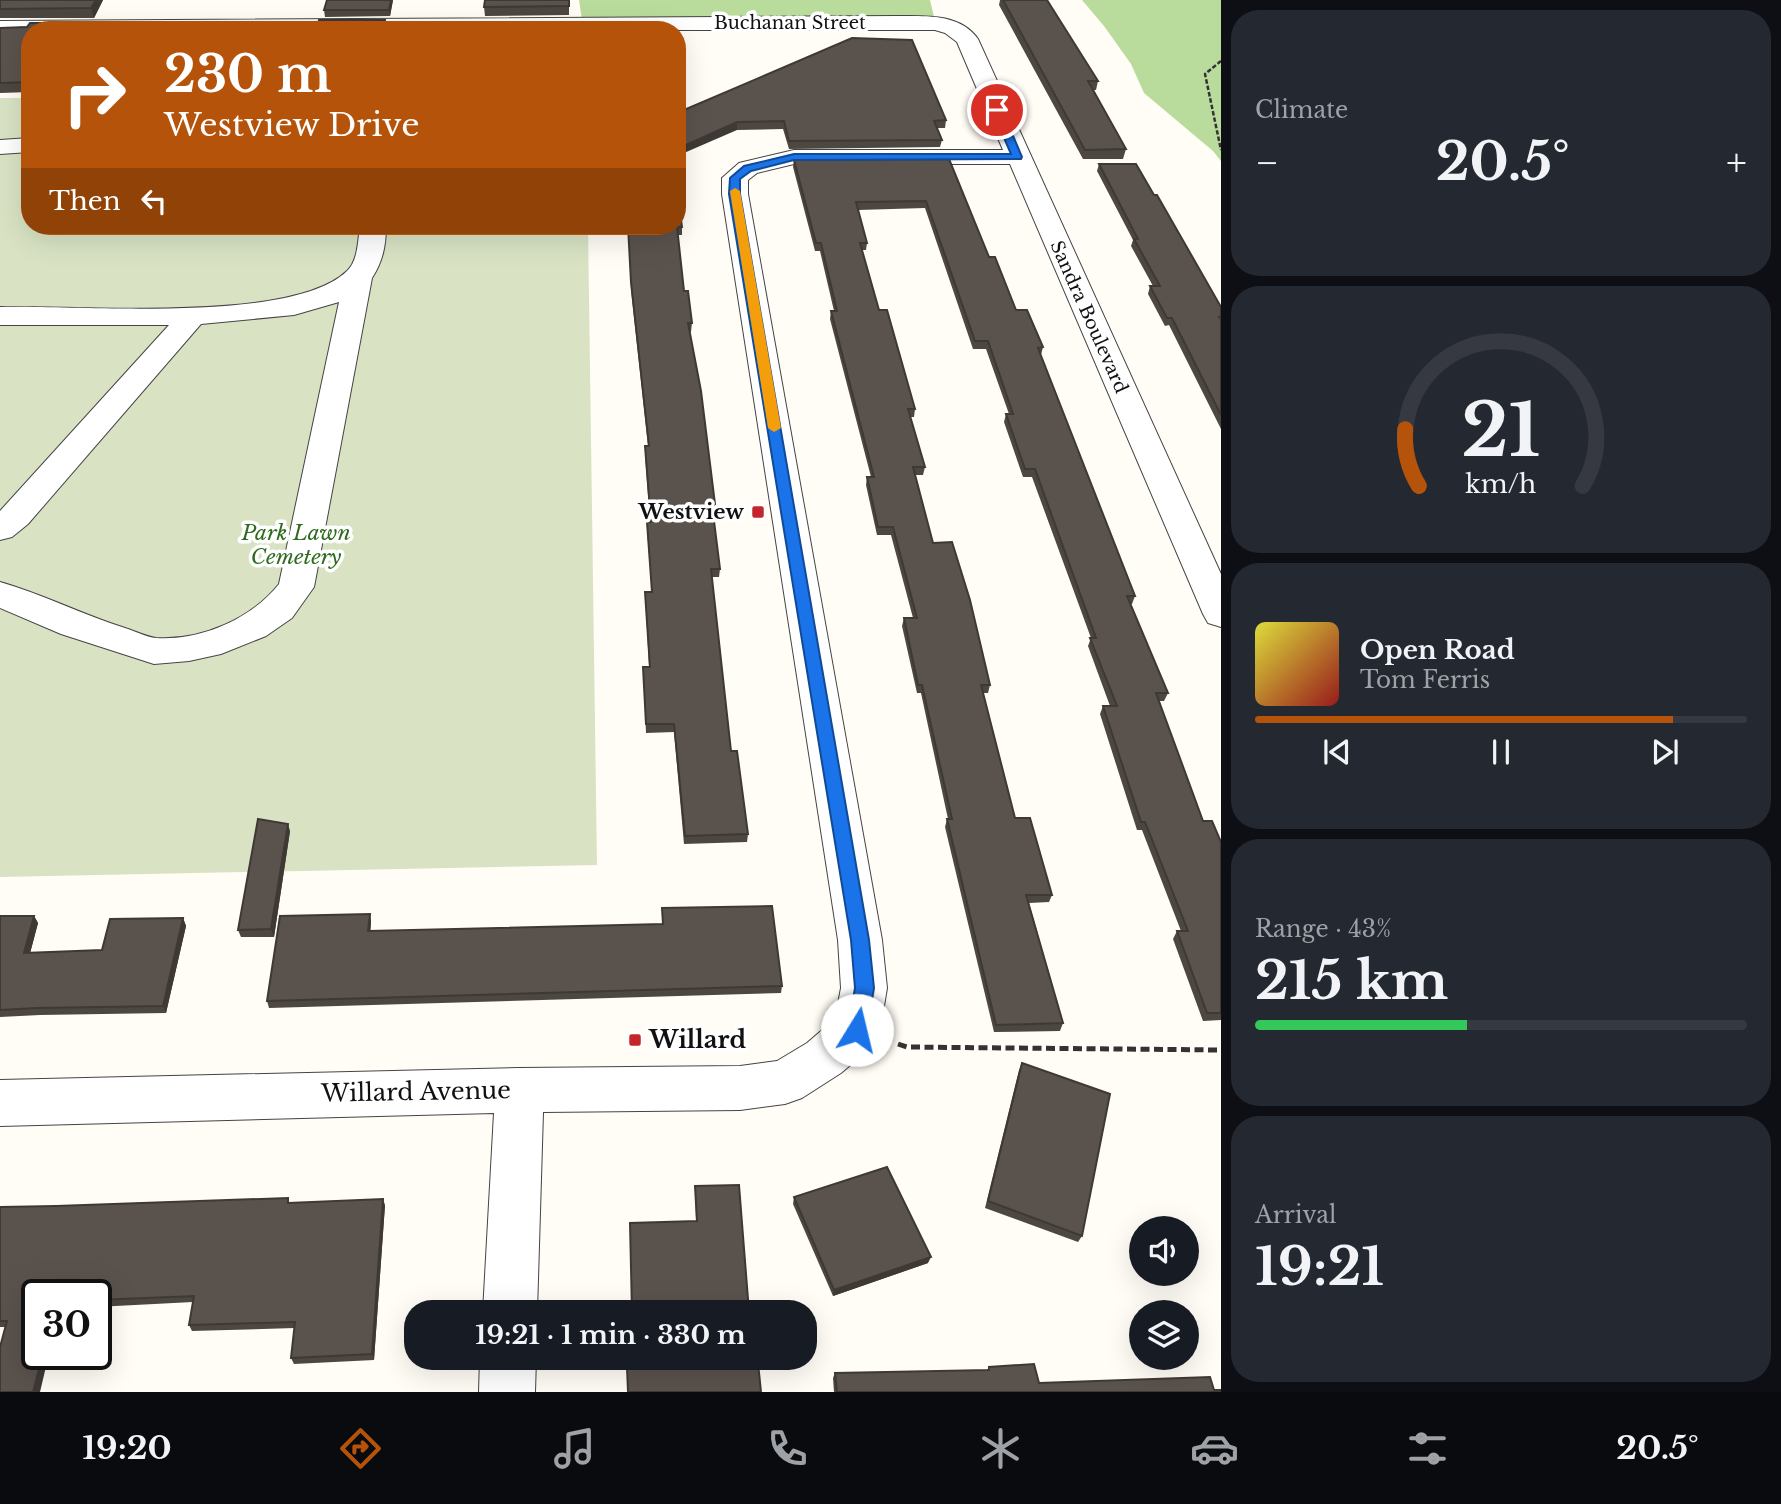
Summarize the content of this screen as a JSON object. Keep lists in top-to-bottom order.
{
  "streets": {
    "street": ["Buchanan Street", "Sandra Boulevard", "Willard Avenue"]
  },
  "crossings": [
    ["Buchanan Street", "Sandra Boulevard"]
  ],
  "parks": ["Park Lawn Cemetery"],
  "places": {
    "transit": ["Westview", "Willard"]
  },
  "page": {
    "tile": [
      "Climate",
      ["Range · 43%", "215 km"],
      ["Arrival", "19:21"]
    ],
    "turn": ["230 m", "Westview Drive"],
    "heat": ["−", "20.5°", "+"],
    "then": "Then",
    "song": ["Open Road", "Tom Ferris"],
    "limit": "30",
    "trip": "19:21 · 1 min · 330 m",
    "tabs": ["19:20", "20.5°"],
    "gauge": ["21", "km/h"]
  }
}
